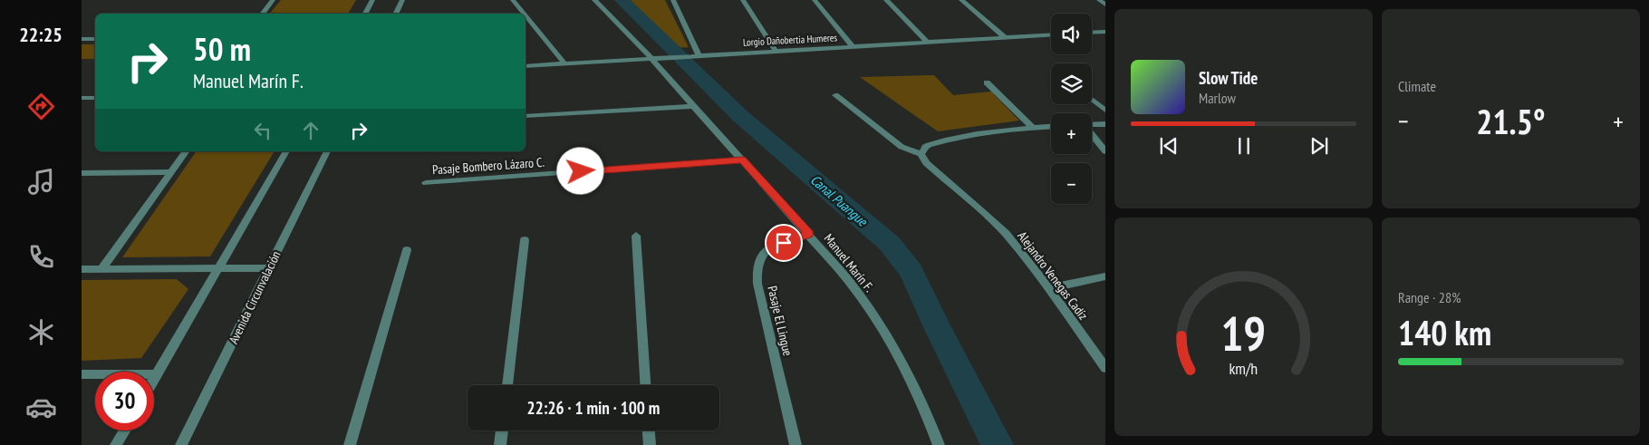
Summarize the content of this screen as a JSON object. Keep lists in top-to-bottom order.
{
  "streets": {
    "street": [
      "Lorgio Dañobertia Humeres",
      "Pasaje Bombero Lázaro C.",
      "Manuel Marín F.",
      "Alejandro Venegas Cadíz",
      "Avenida Circunvalación",
      "Pasaje El Lingue"
    ]
  },
  "crossings": [
    ["Lorgio Dañobertia Humeres", "Manuel Marín F."],
    ["Pasaje Bombero Lázaro C.", "Manuel Marín F."],
    ["Manuel Marín F.", "Pasaje El Lingue"]
  ],
  "water": ["Canal Puangue"],
  "page": {
    "tabs": "22:25",
    "tile": [
      "Climate",
      ["Range · 28%", "140 km"]
    ],
    "map_buttons": ["+", "−"],
    "turn": ["50 m", "Manuel Marín F."],
    "song": ["Slow Tide", "Marlow"],
    "heat": ["−", "21.5°", "+"],
    "limit": "30",
    "trip": "22:26 · 1 min · 100 m",
    "gauge": ["19", "km/h"]
  }
}
